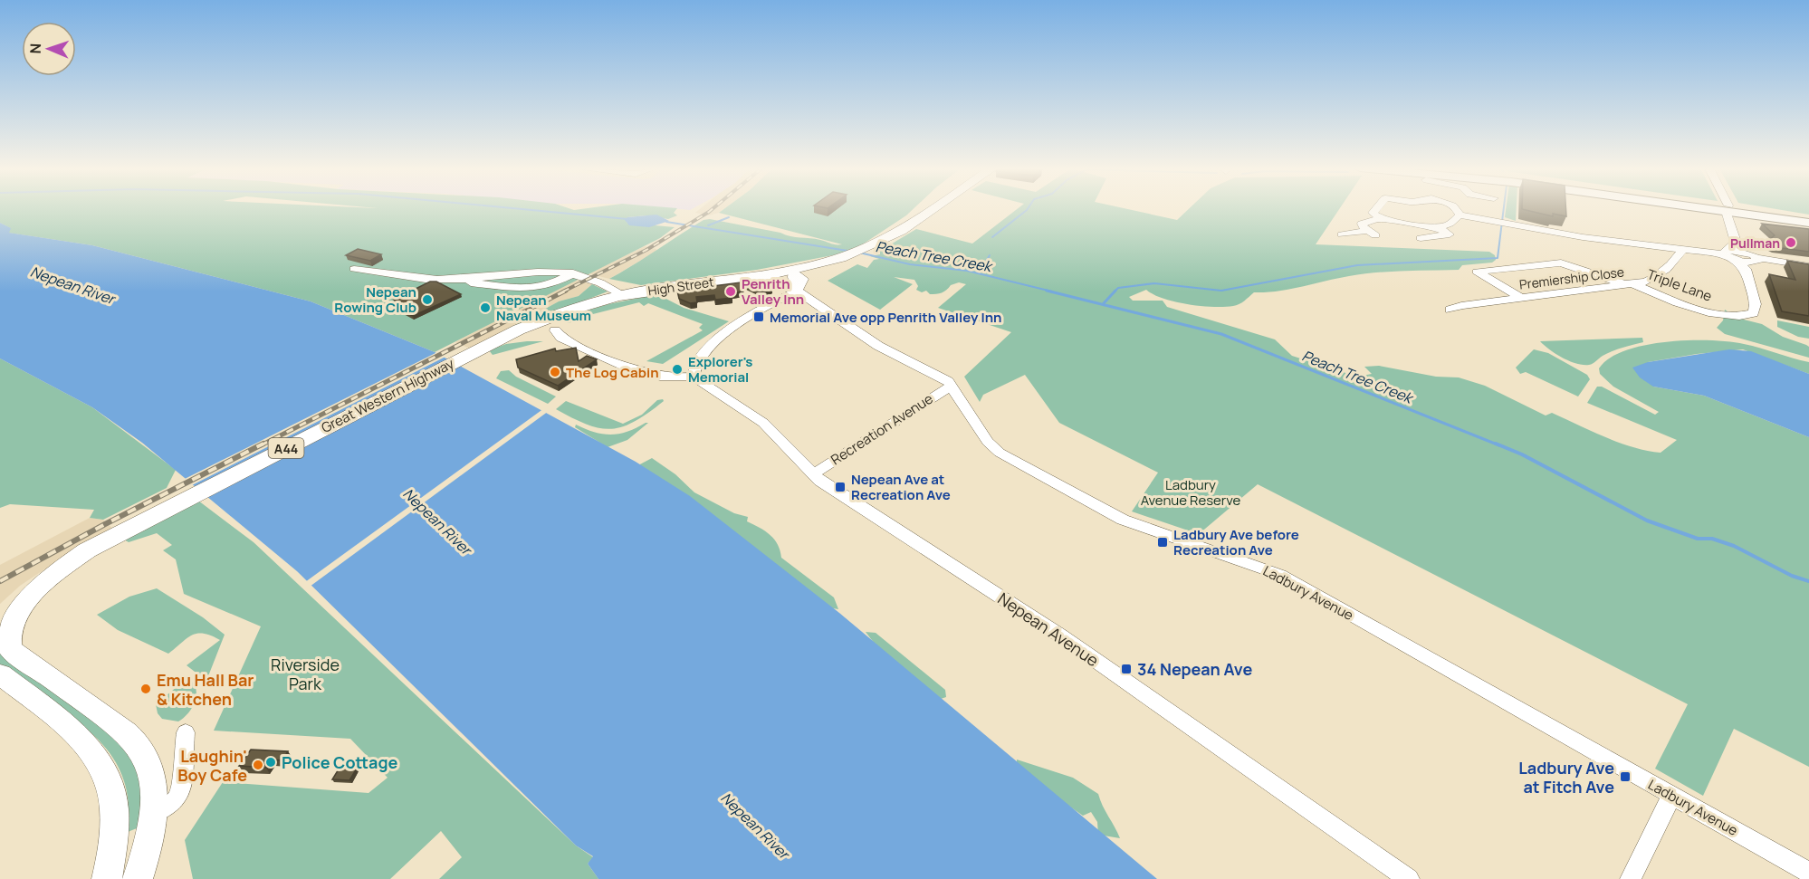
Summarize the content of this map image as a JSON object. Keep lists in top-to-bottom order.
{
  "streets": {
    "highway": ["High Street", "Great Western Highway", "A44"],
    "street": [
      "Premiership Close",
      "Triple Lane",
      "Recreation Avenue",
      "Ladbury Avenue",
      "Nepean Avenue"
    ]
  },
  "crossings": [
    ["Premiership Close", "Triple Lane"],
    ["High Street", "Great Western Highway"],
    ["Recreation Avenue", "Ladbury Avenue"],
    ["Recreation Avenue", "Nepean Avenue"]
  ],
  "water": ["Peach Tree Creek", "Nepean River"],
  "parks": ["Ladbury Avenue Reserve", "Riverside Park"],
  "places": {
    "other": [
      "Pullman",
      "Penrith Valley Inn",
      "Nepean Rowing Club",
      "Nepean Naval Museum",
      "Explorer's Memorial",
      "The Log Cabin",
      "Emu Hall Bar & Kitchen",
      "Police Cottage",
      "Laughin' Boy Cafe"
    ],
    "transit": [
      "Memorial Ave opp Penrith Valley Inn",
      "Nepean Ave at Recreation Ave",
      "Ladbury Ave before Recreation Ave",
      "34 Nepean Ave",
      "Ladbury Ave at Fitch Ave"
    ]
  },
  "north": "left"
}
